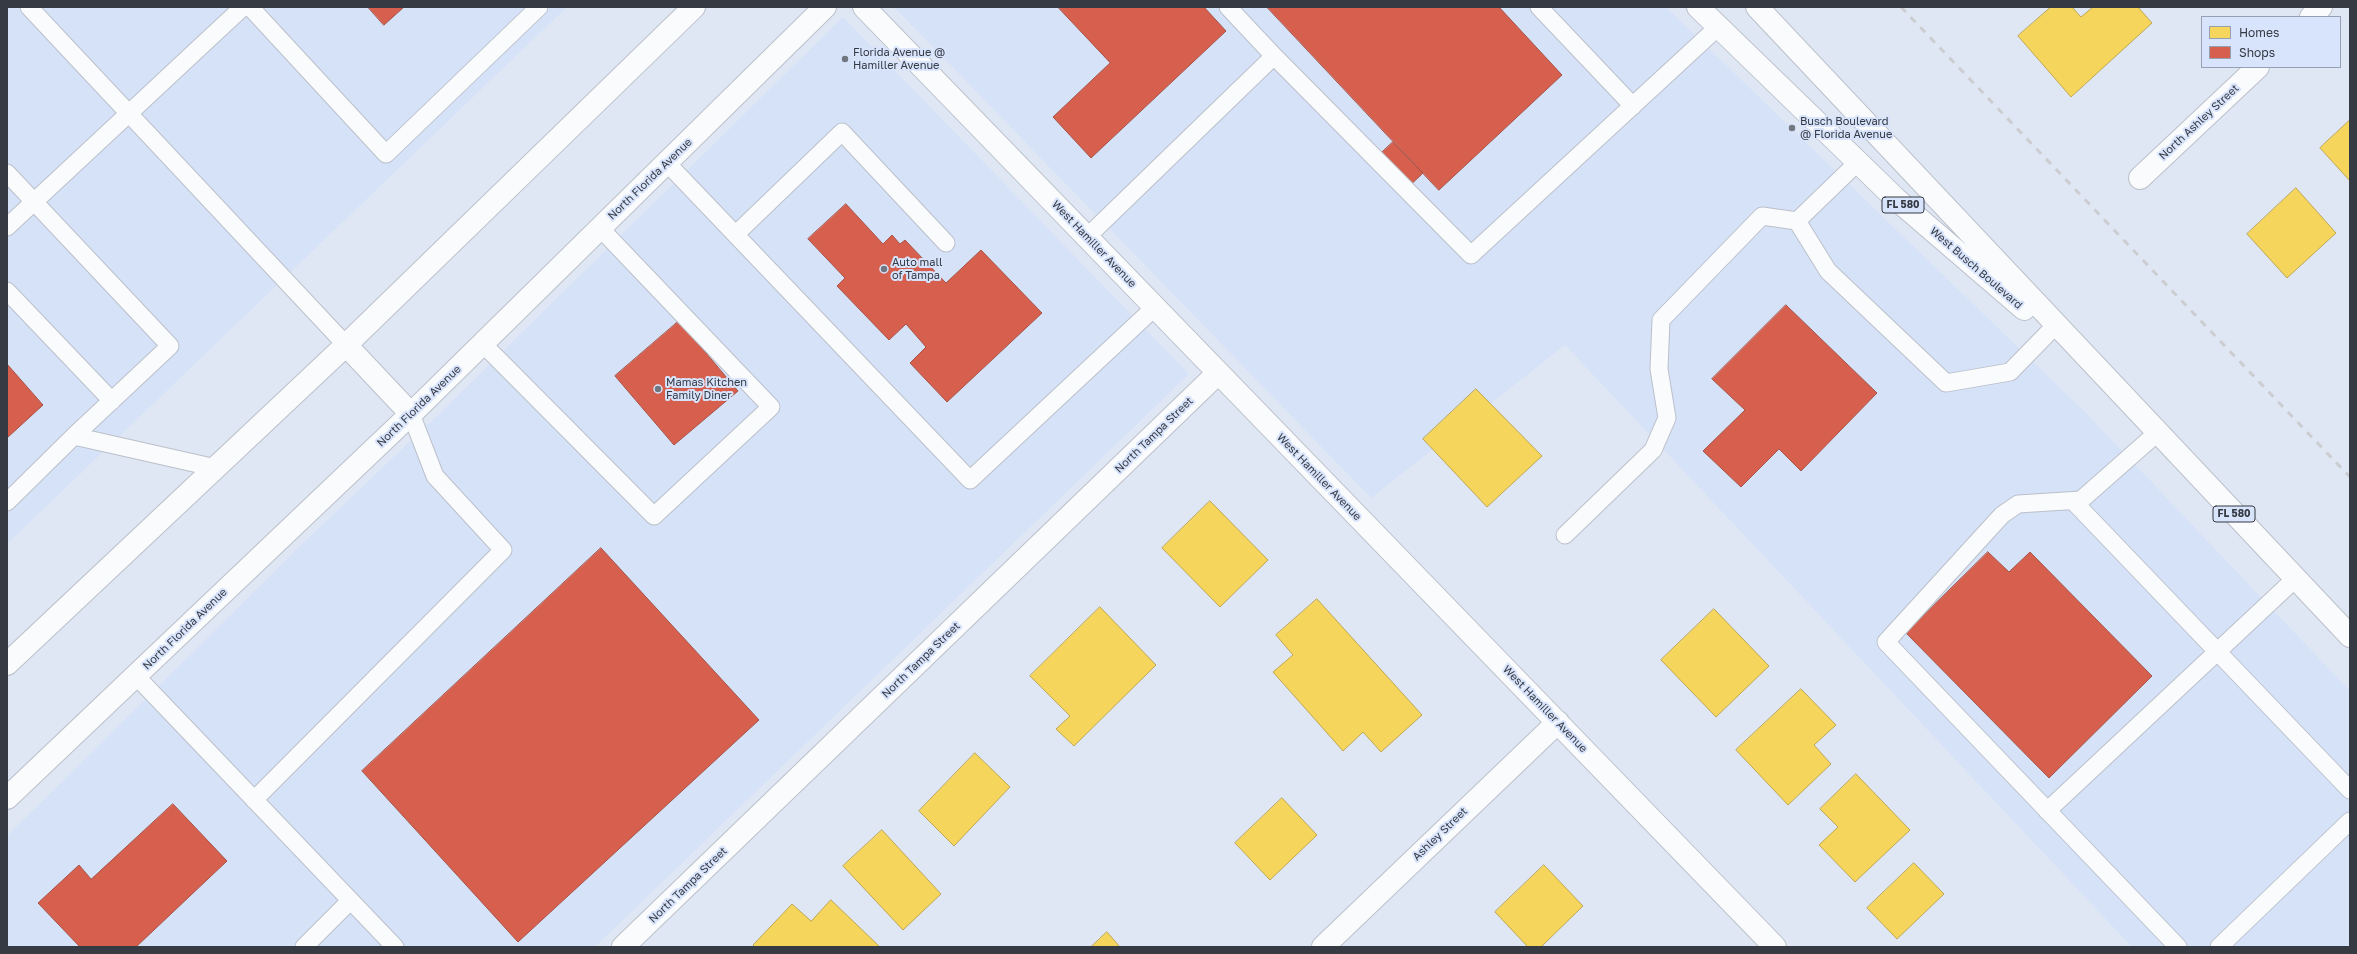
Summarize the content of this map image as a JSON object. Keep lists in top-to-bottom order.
{
  "streets": {
    "main road": [
      "North Ashley Street",
      "North Florida Avenue",
      "FL 580",
      "West Hamiller Avenue",
      "West Busch Boulevard",
      "North Tampa Street",
      "Ashley Street"
    ]
  },
  "crossings": [
    ["West Hamiller Avenue", "North Tampa Street"],
    ["West Hamiller Avenue", "Ashley Street"]
  ],
  "places": [
    "Florida Avenue @ Hamiller Avenue",
    "Busch Boulevard @ Florida Avenue",
    "Auto mall of Tampa",
    "Mamas Kitchen Family Diner"
  ],
  "legend": ["Homes", "Shops"]
}
